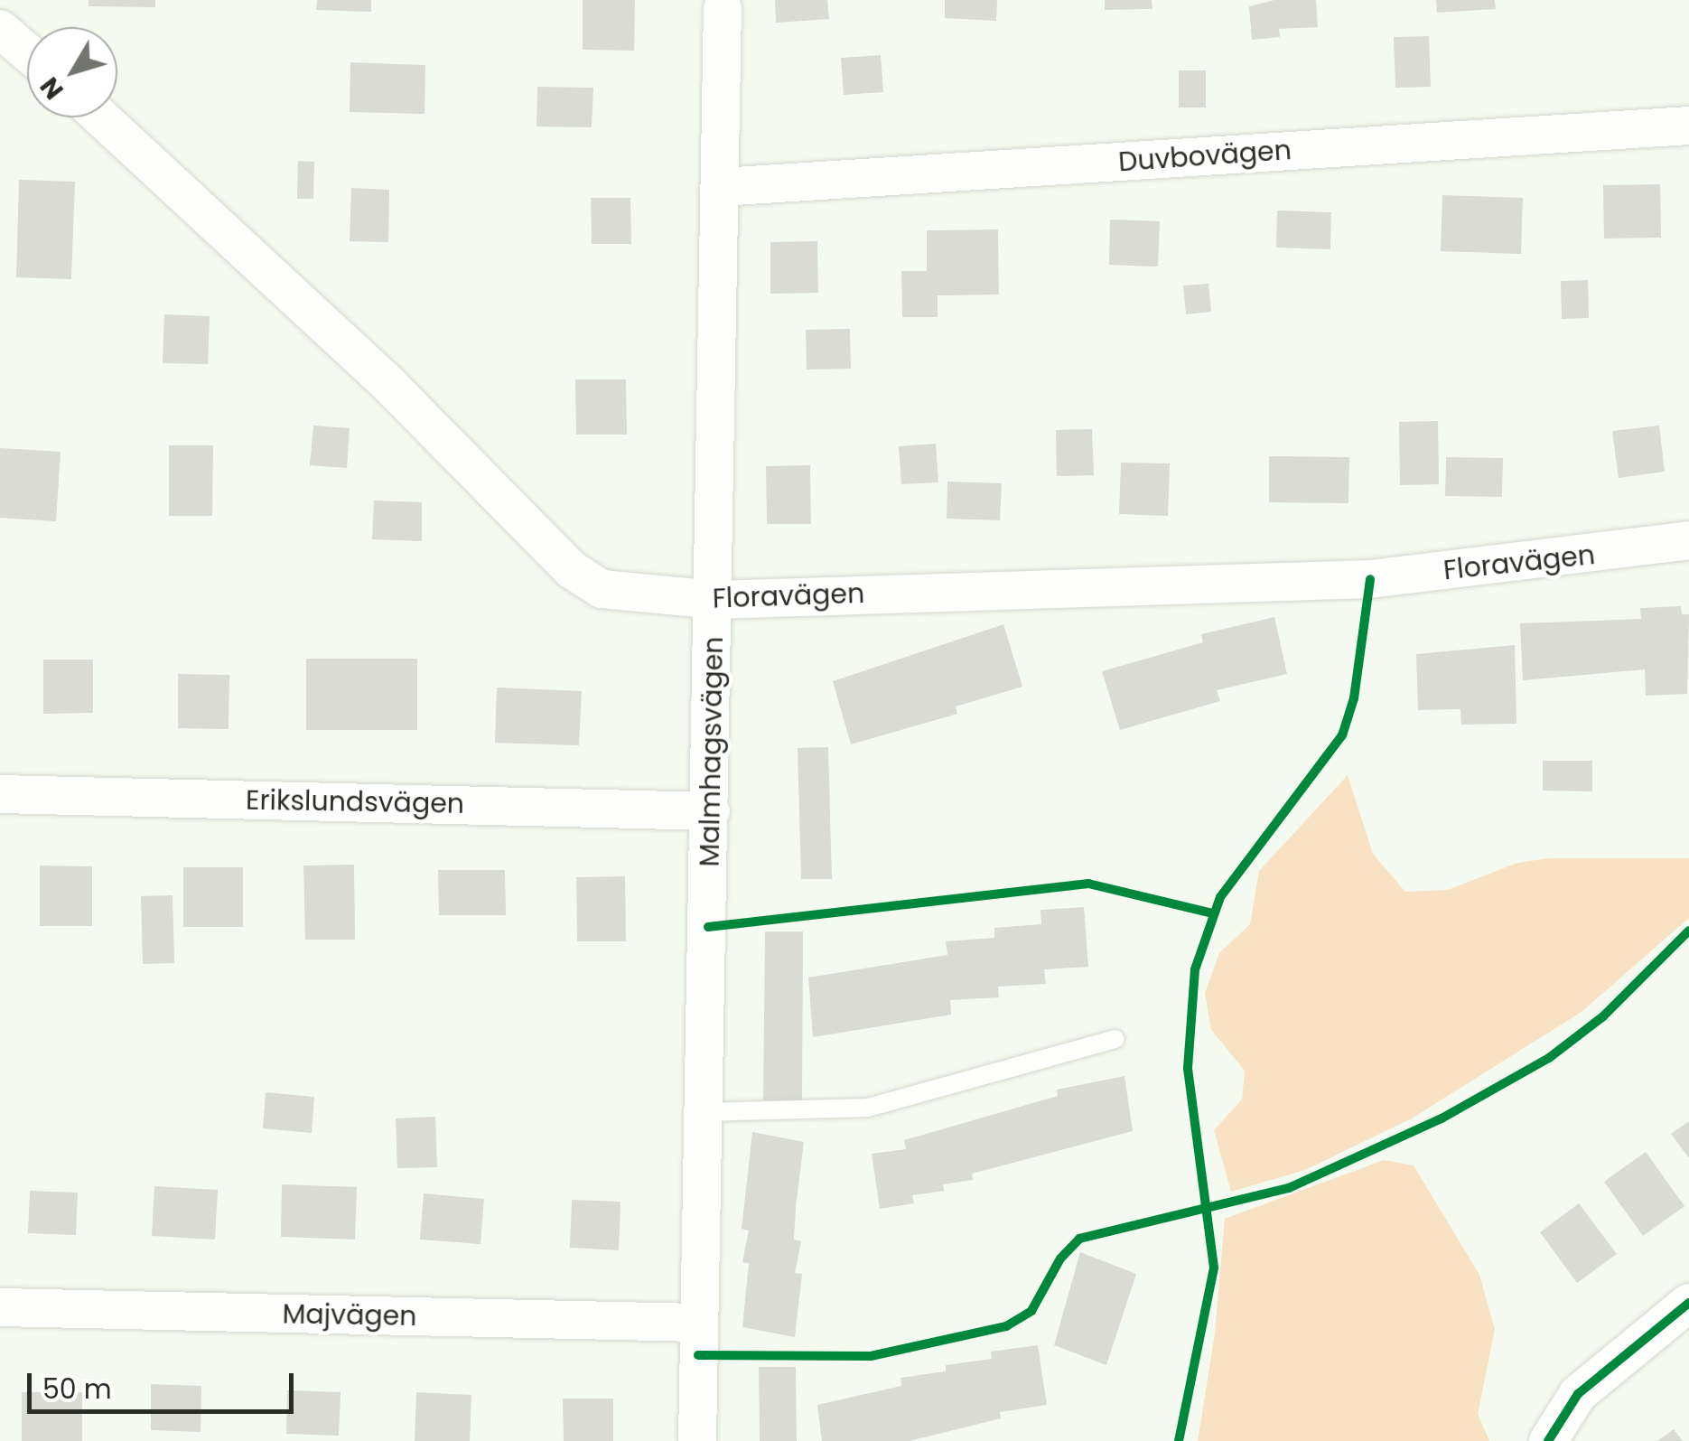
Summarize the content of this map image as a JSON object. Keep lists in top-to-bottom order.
{
  "streets": {
    "street": [
      "Duvbovägen",
      "Floravägen",
      "Malmhagsvägen",
      "Erikslundsvägen",
      "Majvägen"
    ]
  },
  "crossings": [
    ["Duvbovägen", "Malmhagsvägen"],
    ["Floravägen", "Malmhagsvägen"],
    ["Malmhagsvägen", "Erikslundsvägen"],
    ["Malmhagsvägen", "Majvägen"]
  ],
  "scale_bar": "50 m",
  "north": "bottom left"
}
